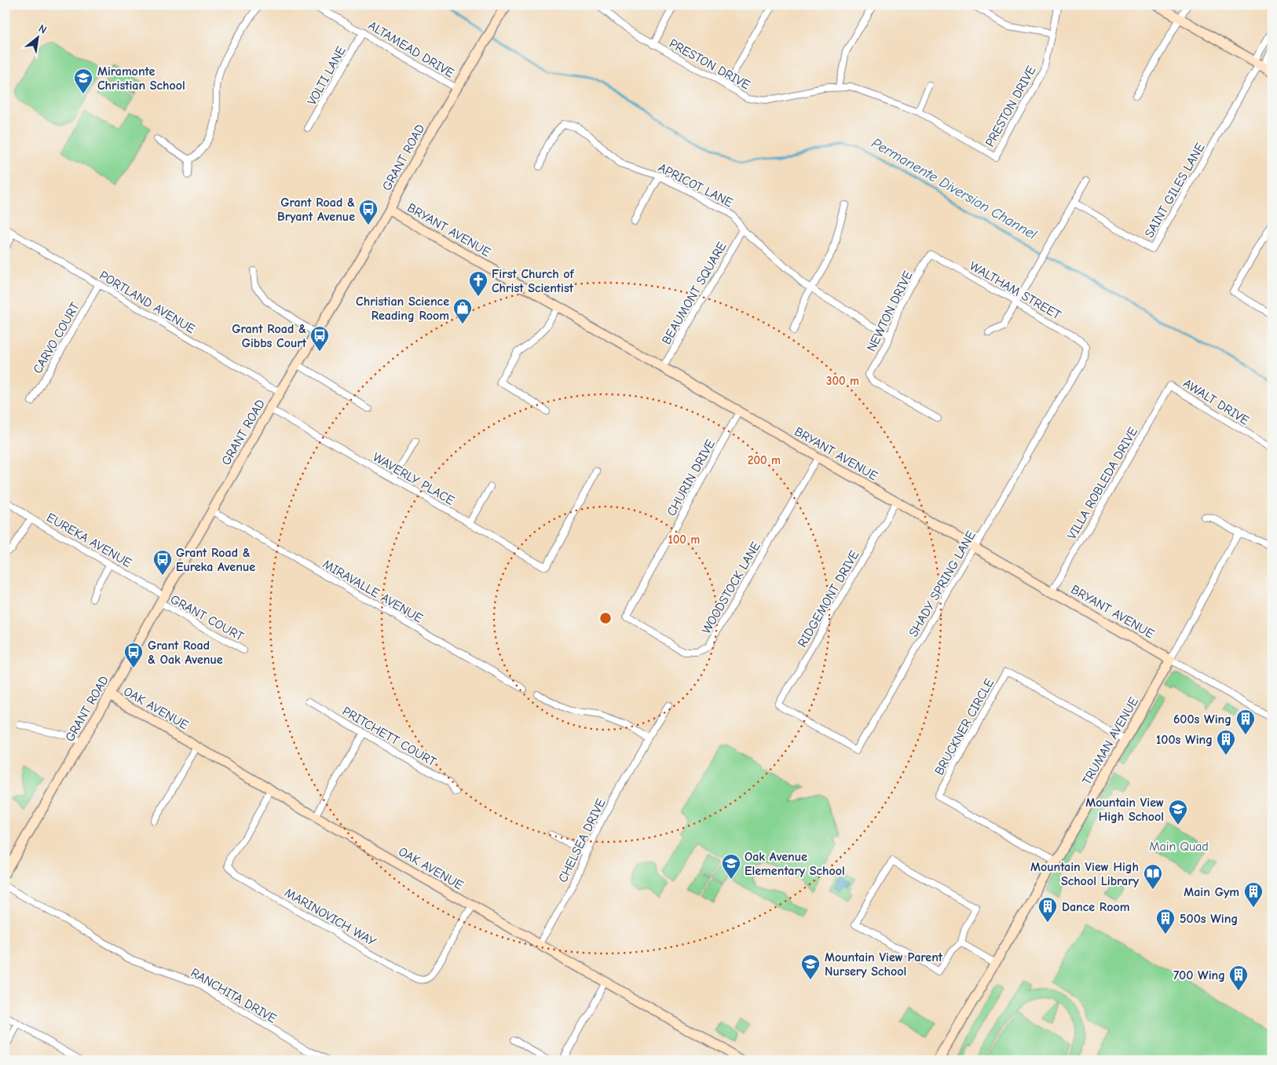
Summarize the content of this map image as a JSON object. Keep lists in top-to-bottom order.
{
  "streets": {
    "street": [
      "ALTAMEAD DRIVE",
      "PRESTON DRIVE",
      "VOLTI LANE",
      "GRANT ROAD",
      "APRICOT LANE",
      "SAINT GILES LANE",
      "BRYANT AVENUE",
      "WALTHAM STREET",
      "BEAUMONT SQUARE",
      "PORTLAND AVENUE",
      "NEWTON DRIVE",
      "CARVO COURT",
      "AWALT DRIVE",
      "CHURIN DRIVE",
      "WAVERLY PLACE",
      "VILLA ROBLEDA DRIVE",
      "EUREKA AVENUE",
      "SHADY SPRING LANE",
      "WOODSTOCK LANE",
      "MIRAVALLE AVENUE",
      "RIDGEMONT DRIVE",
      "GRANT COURT",
      "OAK AVENUE",
      "BRUCKNER CIRCLE",
      "PRITCHETT COURT",
      "TRUMAN AVENUE",
      "CHELSEA DRIVE",
      "MARINOVICH WAY",
      "RANCHITA DRIVE"
    ]
  },
  "crossings": [
    ["ALTAMEAD DRIVE", "VOLTI LANE"],
    ["ALTAMEAD DRIVE", "GRANT ROAD"],
    ["GRANT ROAD", "BRYANT AVENUE"],
    ["GRANT ROAD", "PORTLAND AVENUE"],
    ["GRANT ROAD", "WAVERLY PLACE"],
    ["GRANT ROAD", "EUREKA AVENUE"],
    ["GRANT ROAD", "MIRAVALLE AVENUE"],
    ["GRANT ROAD", "GRANT COURT"],
    ["GRANT ROAD", "OAK AVENUE"],
    ["APRICOT LANE", "BEAUMONT SQUARE"],
    ["APRICOT LANE", "NEWTON DRIVE"],
    ["BRYANT AVENUE", "BEAUMONT SQUARE"],
    ["BRYANT AVENUE", "CHURIN DRIVE"],
    ["BRYANT AVENUE", "VILLA ROBLEDA DRIVE"],
    ["BRYANT AVENUE", "SHADY SPRING LANE"],
    ["BRYANT AVENUE", "WOODSTOCK LANE"],
    ["BRYANT AVENUE", "RIDGEMONT DRIVE"],
    ["BRYANT AVENUE", "TRUMAN AVENUE"],
    ["WALTHAM STREET", "NEWTON DRIVE"],
    ["WALTHAM STREET", "SHADY SPRING LANE"],
    ["PORTLAND AVENUE", "CARVO COURT"],
    ["AWALT DRIVE", "VILLA ROBLEDA DRIVE"],
    ["CHURIN DRIVE", "WOODSTOCK LANE"],
    ["EUREKA AVENUE", "GRANT COURT"],
    ["SHADY SPRING LANE", "RIDGEMONT DRIVE"],
    ["OAK AVENUE", "CHELSEA DRIVE"],
    ["OAK AVENUE", "MARINOVICH WAY"],
    ["BRUCKNER CIRCLE", "TRUMAN AVENUE"]
  ],
  "water": ["Permanente Diversion Channel"],
  "parks": ["Main Quad"],
  "places": {
    "school or university": [
      "Miramonte Christian School",
      "Mountain View High School",
      "Oak Avenue Elementary School",
      "Mountain View Parent Nursery School"
    ],
    "bus stop": [
      "Grant Road & Bryant Avenue",
      "Grant Road & Gibbs Court",
      "Grant Road & Eureka Avenue",
      "Grant Road & Oak Avenue"
    ],
    "church": ["First Church of Christ Scientist"],
    "shop": ["Christian Science Reading Room"],
    "building": [
      "600s Wing",
      "100s Wing",
      "Main Gym",
      "Dance Room",
      "500s Wing",
      "700 Wing"
    ],
    "library": ["Mountain View High School Library"]
  },
  "north": "top right",
  "rings": ["300 m", "200 m", "100 m"]
}
